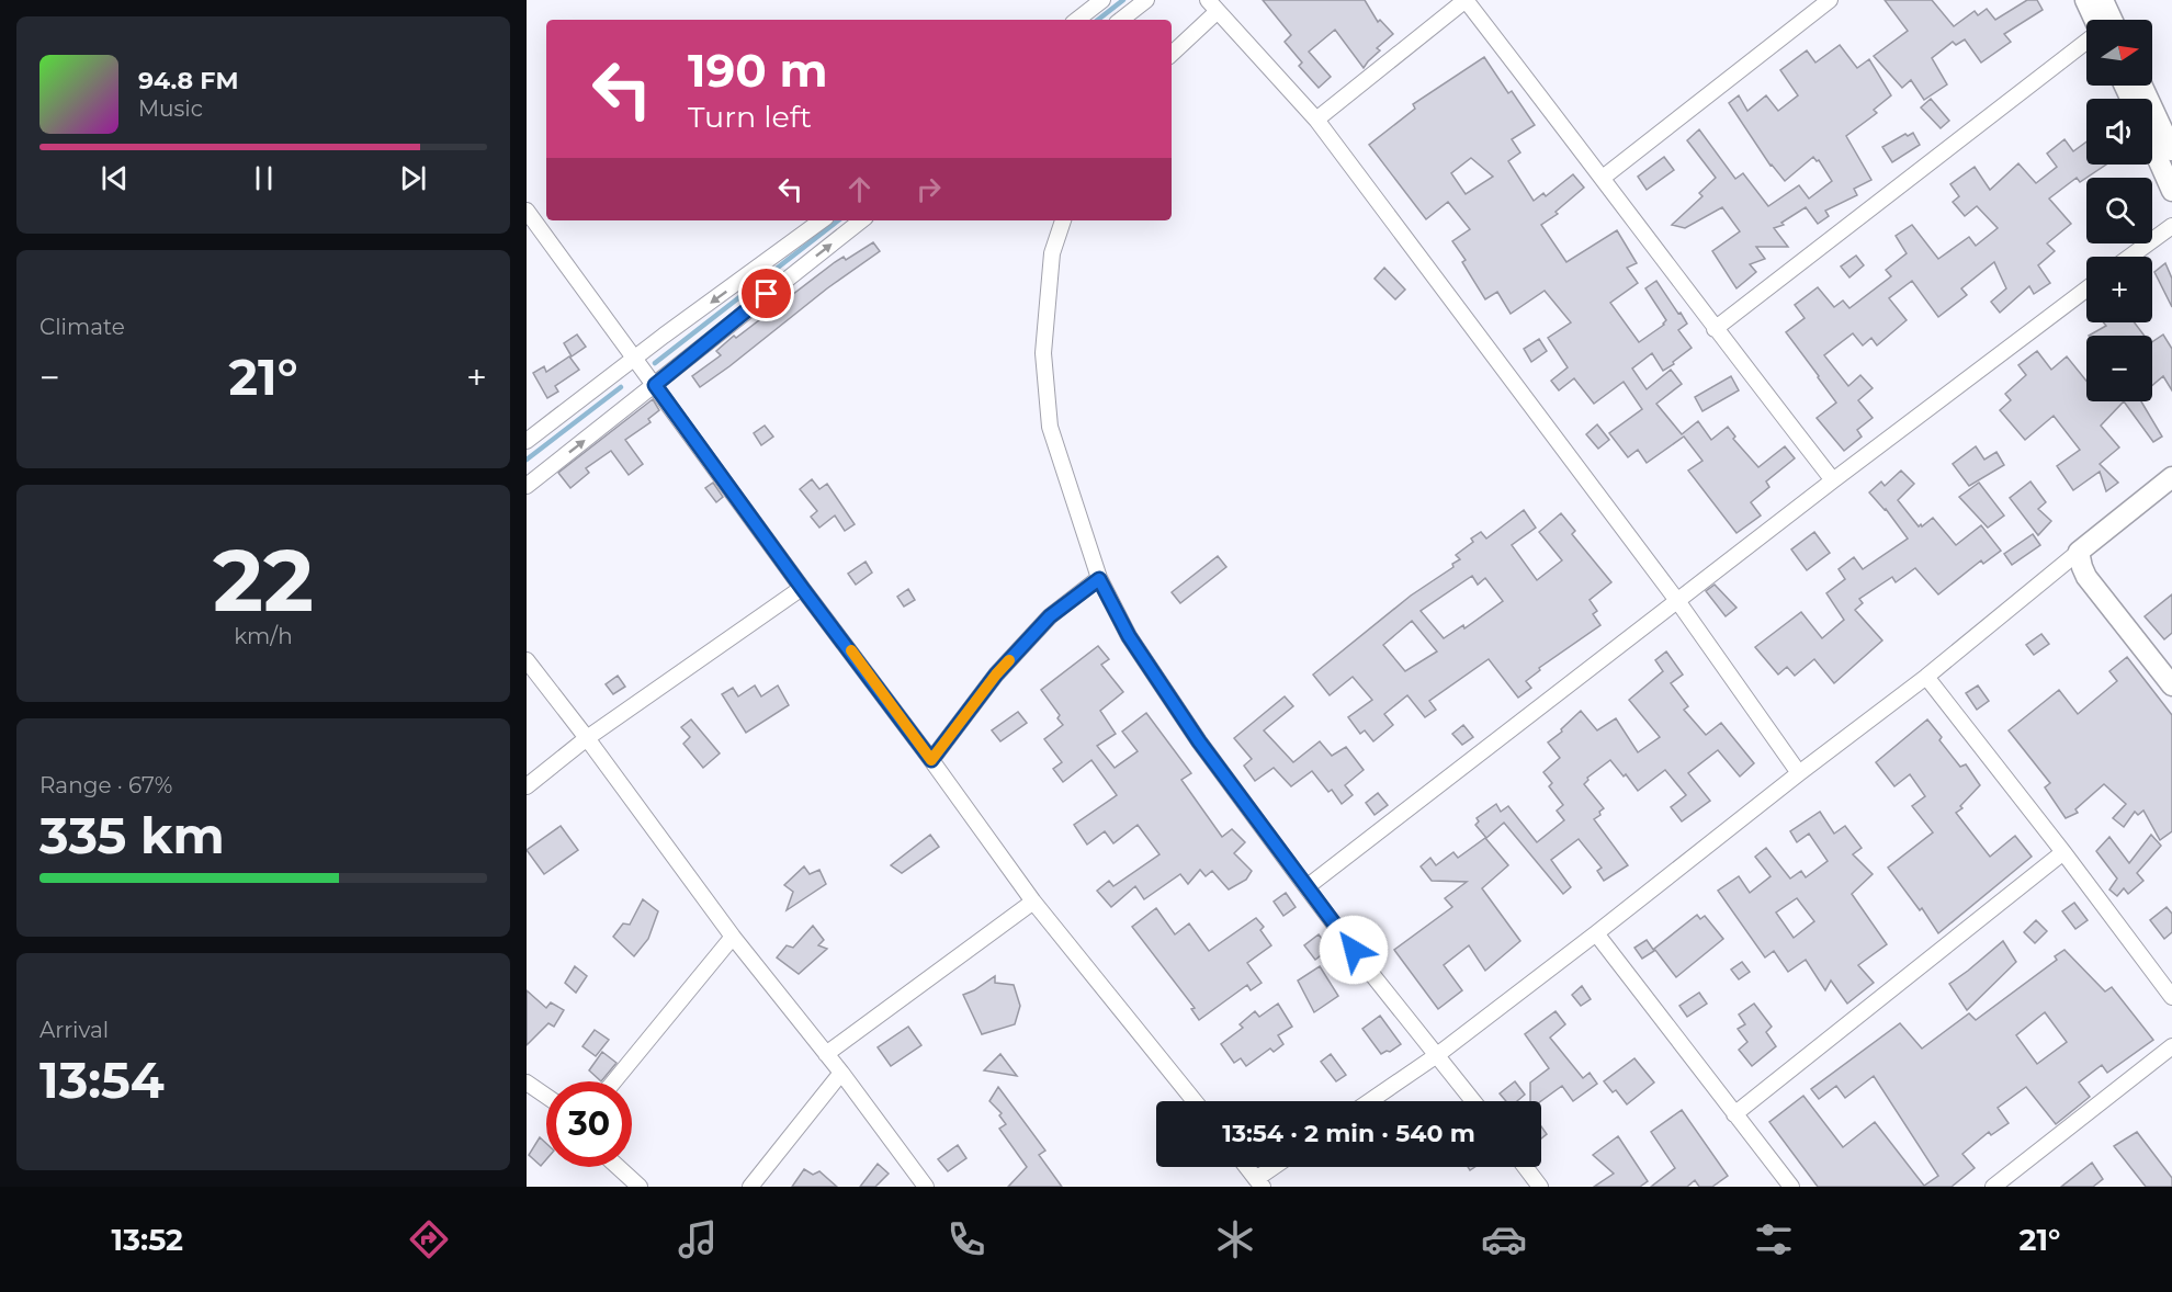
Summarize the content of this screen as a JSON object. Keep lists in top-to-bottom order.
{
  "north": "right",
  "page": {
    "map_buttons": ["+", "−"],
    "turn": ["190 m", "Turn left"],
    "song": ["94.8 FM", "Music"],
    "tile": [
      "Climate",
      ["22", "km/h"],
      ["Range · 67%", "335 km"],
      ["Arrival", "13:54"]
    ],
    "heat": ["−", "21°", "+"],
    "limit": "30",
    "trip": "13:54 · 2 min · 540 m",
    "tabs": ["13:52", "21°"]
  }
}
